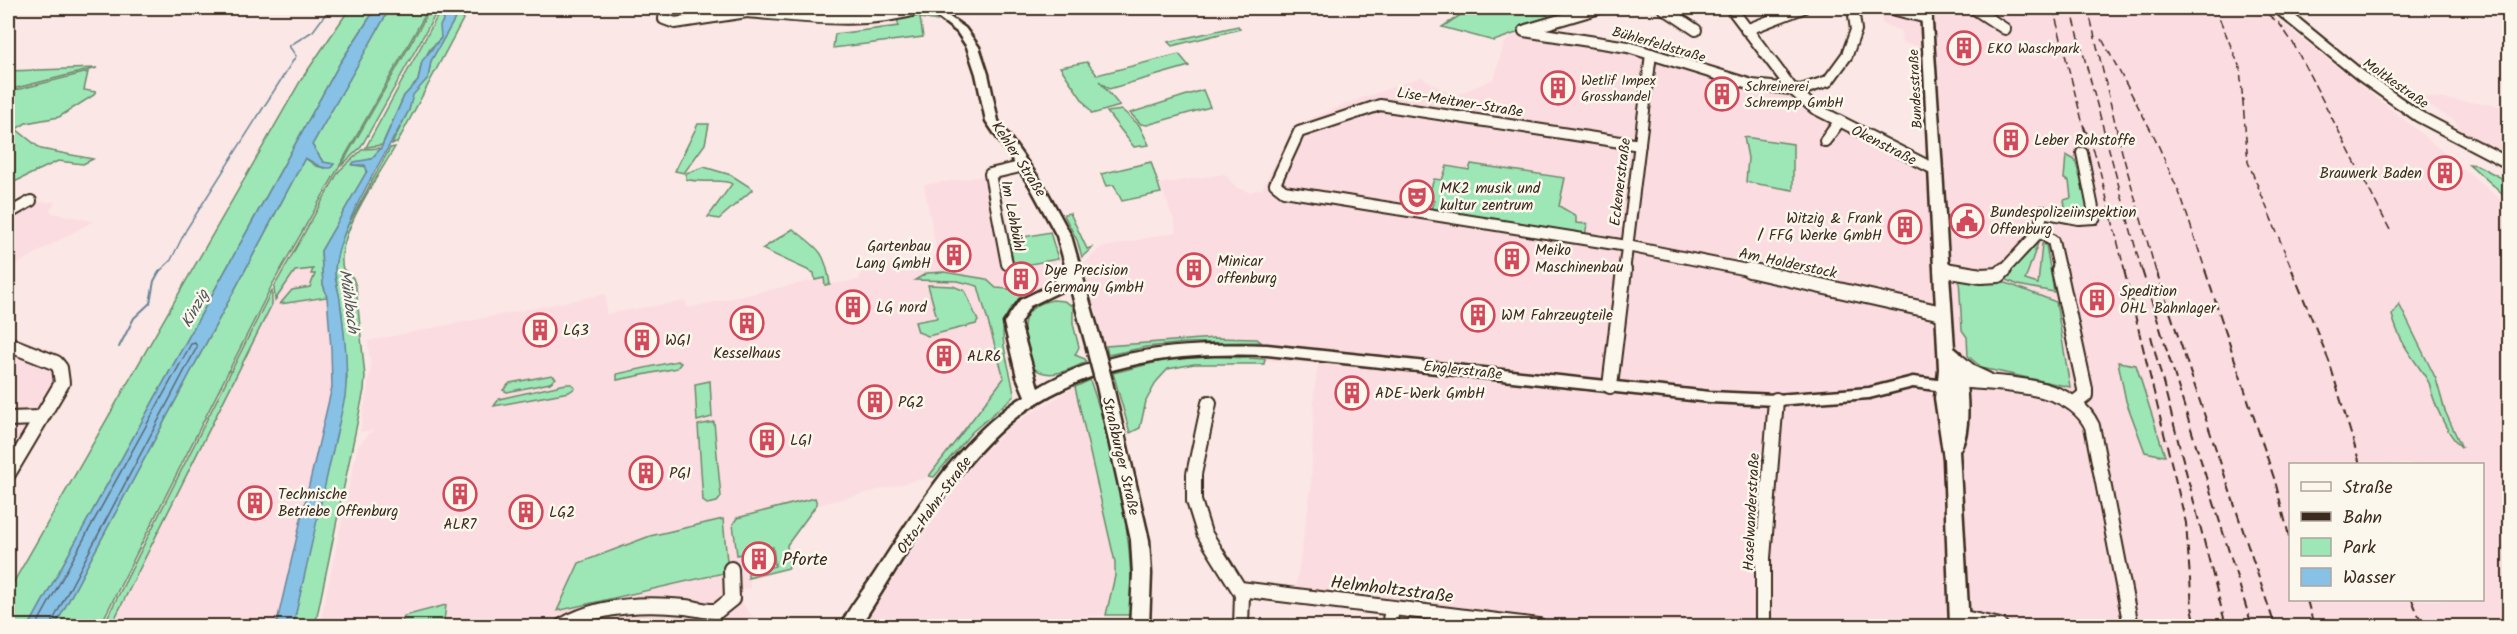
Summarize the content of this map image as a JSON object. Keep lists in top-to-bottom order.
{
  "streets": {
    "main road": [
      "Bundesstraße",
      "Okenstraße",
      "Kehler Straße",
      "Englerstraße",
      "Straßburger Straße",
      "Otto-Hahn-Straße"
    ],
    "street": [
      "Bühlerfeldstraße",
      "Moltkestraße",
      "Lise-Meitner-Straße",
      "Eckenerstraße",
      "Im Lehbühl",
      "Am Holderstock",
      "Haselwanderstraße",
      "Helmholtzstraße"
    ]
  },
  "crossings": [
    ["Bühlerfeldstraße", "Okenstraße"],
    ["Bühlerfeldstraße", "Eckenerstraße"],
    ["Bundesstraße", "Okenstraße"],
    ["Lise-Meitner-Straße", "Eckenerstraße"],
    ["Lise-Meitner-Straße", "Am Holderstock"],
    ["Okenstraße", "Am Holderstock"],
    ["Okenstraße", "Englerstraße"],
    ["Kehler Straße", "Im Lehbühl"],
    ["Kehler Straße", "Straßburger Straße"],
    ["Eckenerstraße", "Am Holderstock"],
    ["Eckenerstraße", "Englerstraße"],
    ["Englerstraße", "Otto-Hahn-Straße"],
    ["Englerstraße", "Haselwanderstraße"]
  ],
  "water": ["Mühlbach", "Kinzig"],
  "places": {
    "building": [
      "EKO Waschpark",
      "Wetlif Impex Grosshandel",
      "Schreinerei Schrempp GmbH",
      "Leber Rohstoffe",
      "Brauwerk Baden",
      "Witzig & Frank / FFG Werke GmbH",
      "Gartenbau Lang GmbH",
      "Meiko Maschinenbau",
      "Minicar offenburg",
      "Dye Precision Germany GmbH",
      "Spedition OHL Bahnlager",
      "LG nord",
      "WM Fahrzeugteile",
      "Kesselhaus",
      "LG3",
      "WG1",
      "ALR6",
      "ADE-Werk GmbH",
      "PG2",
      "LG1",
      "PG1",
      "ALR7",
      "Technische Betriebe Offenburg",
      "LG2",
      "Pforte"
    ],
    "theatre": ["MK2 musik und kultur zentrum"],
    "public building": ["Bundespolizeiinspektion Offenburg"]
  },
  "legend": [
    "Straße",
    "Bahn",
    "Park",
    "Wasser"
  ]
}
